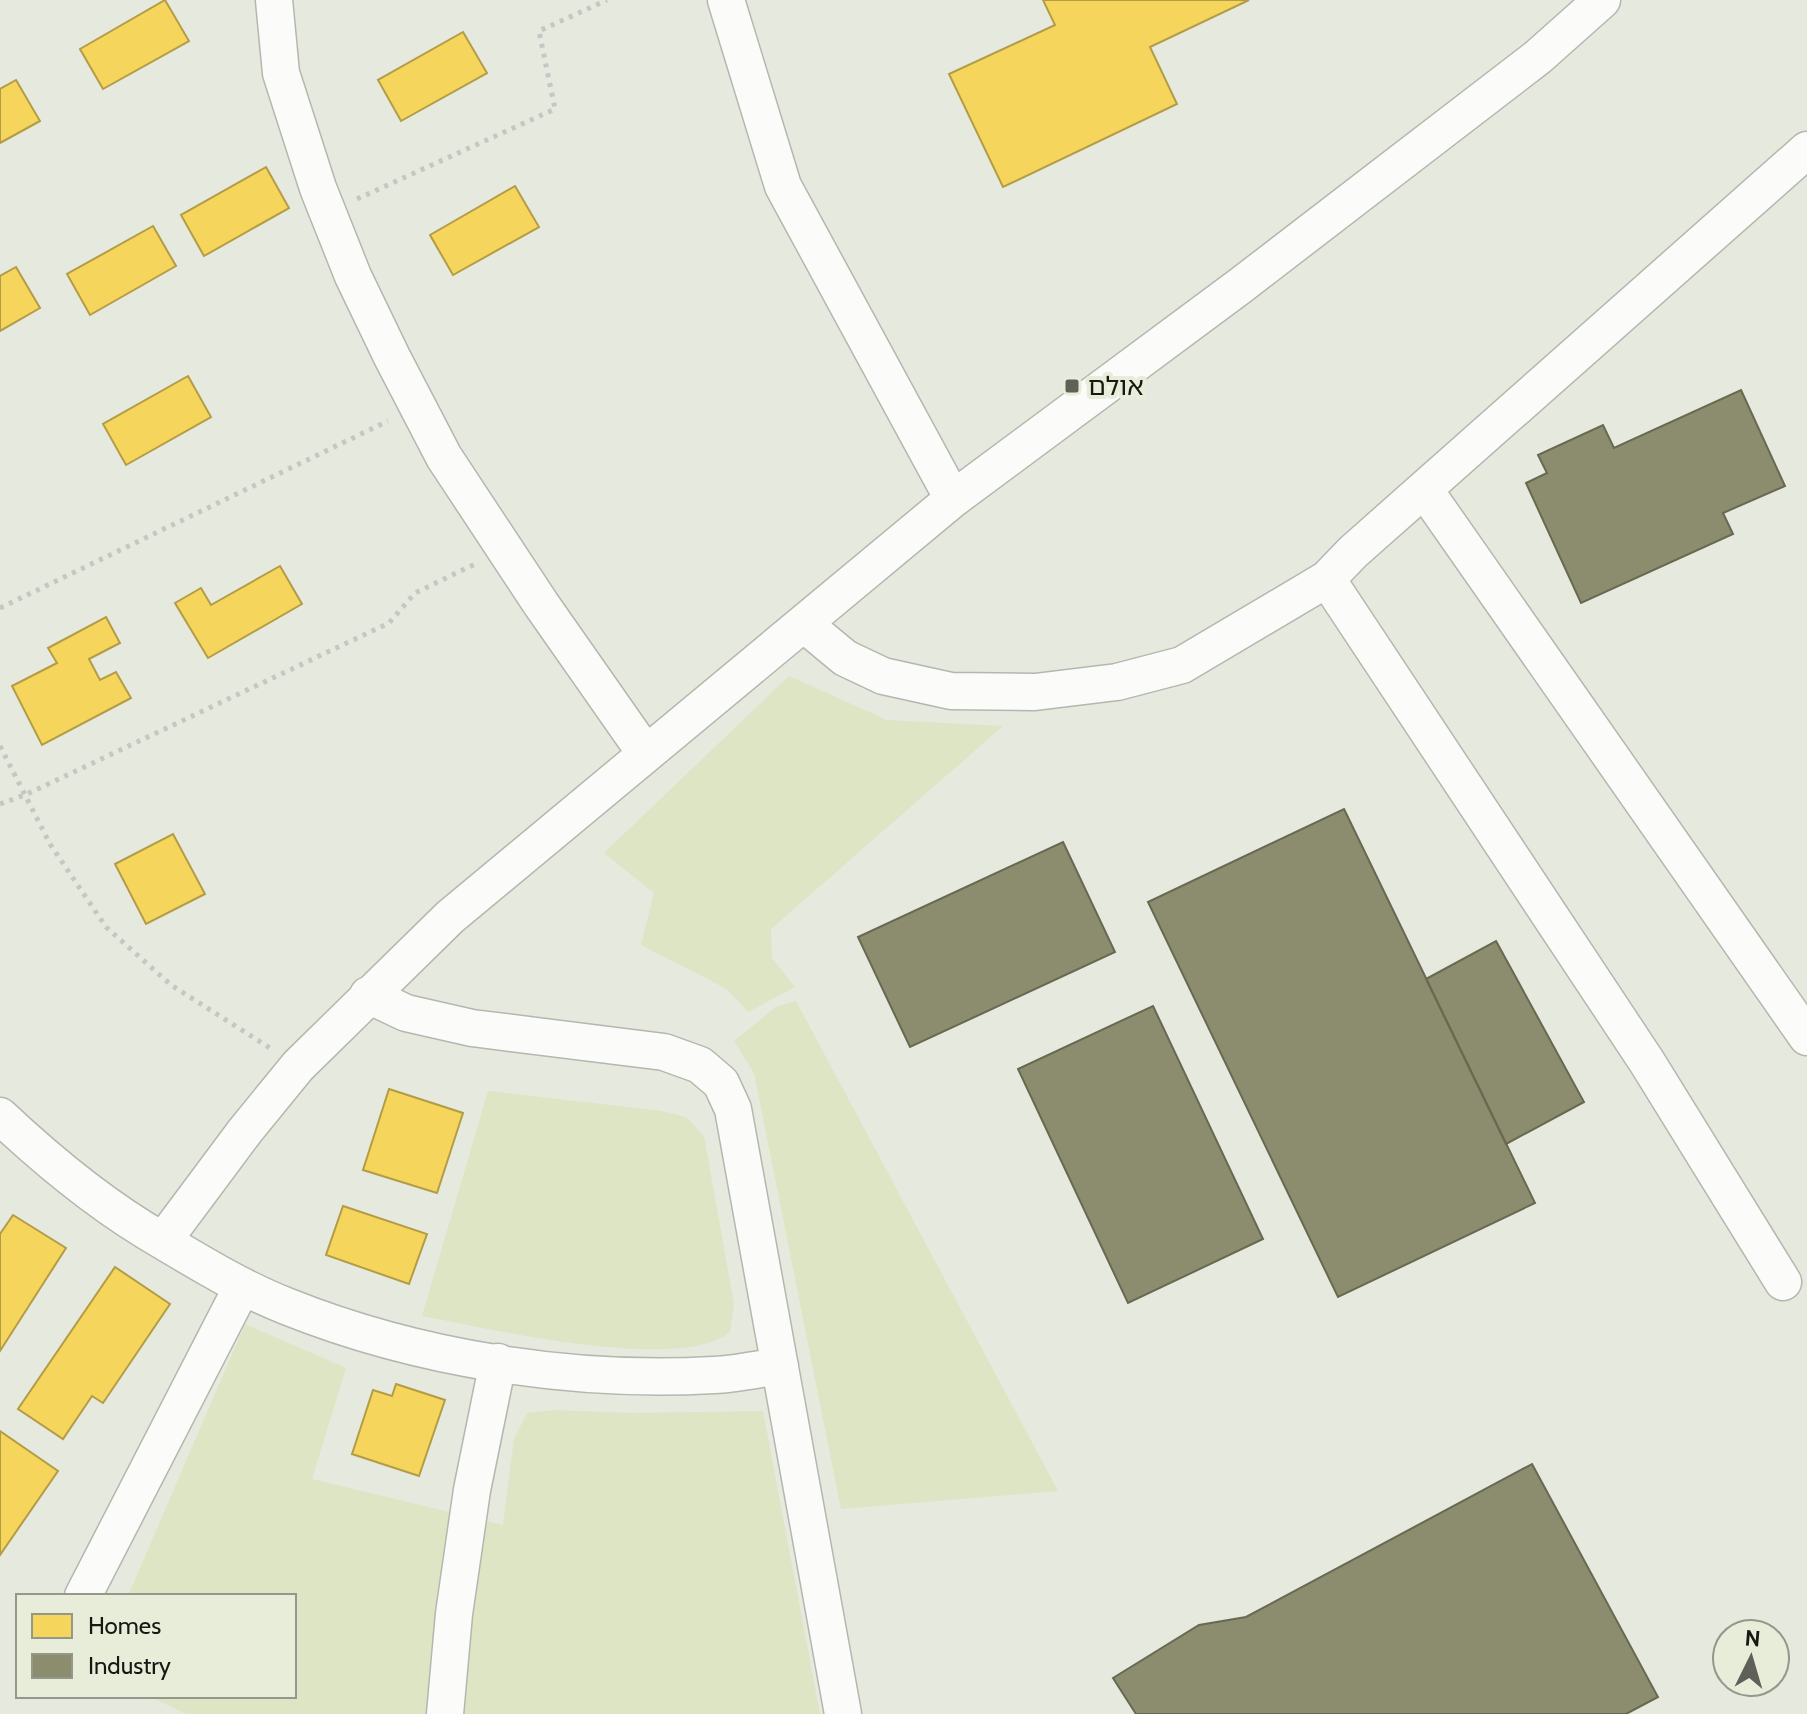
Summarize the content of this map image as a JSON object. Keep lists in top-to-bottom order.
{
  "places": {
    "transit": ["אולם"]
  },
  "legend": ["Homes", "Industry"],
  "north": "top"
}
